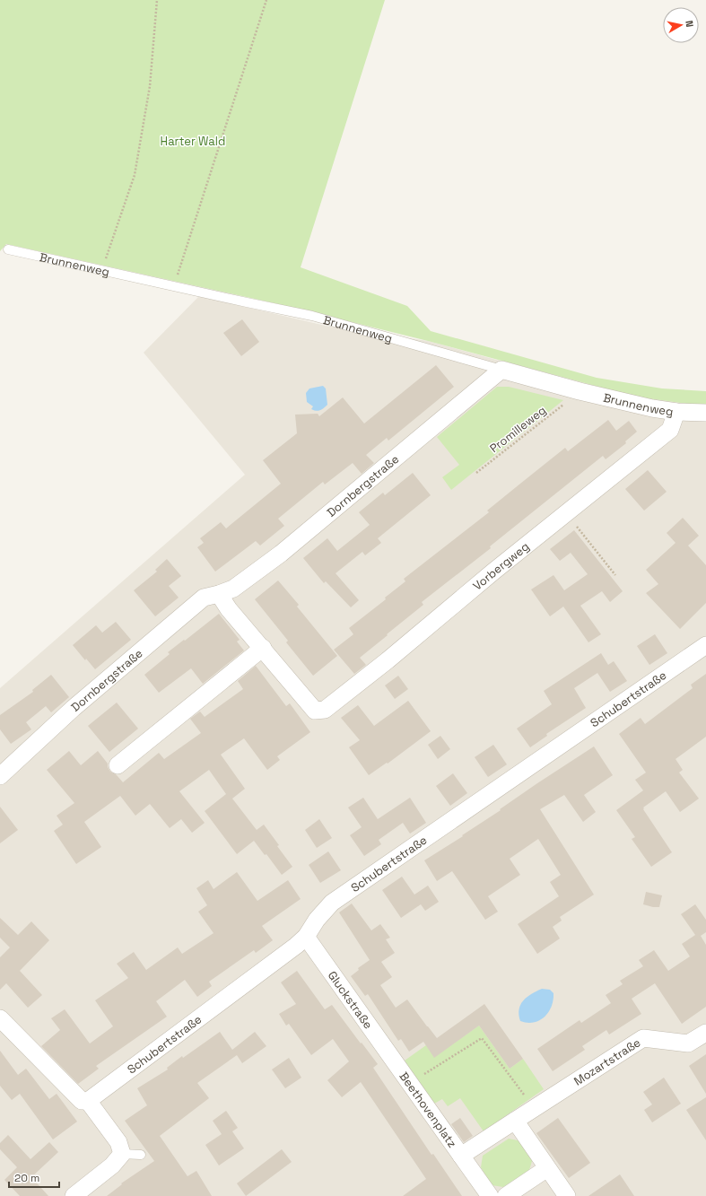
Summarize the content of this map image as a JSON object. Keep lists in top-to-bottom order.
{
  "streets": {
    "street": [
      "Brunnenweg",
      "Dornbergstraße",
      "Vorbergweg",
      "Schubertstraße",
      "Gluckstraße",
      "Mozartstraße",
      "Beethovenplatz"
    ],
    "path": ["Promilleweg"]
  },
  "crossings": [
    ["Brunnenweg", "Dornbergstraße"],
    ["Brunnenweg", "Vorbergweg"],
    ["Schubertstraße", "Gluckstraße"],
    ["Gluckstraße", "Beethovenplatz"],
    ["Mozartstraße", "Beethovenplatz"]
  ],
  "parks": ["Harter Wald"],
  "scale_bar": "20 m",
  "north": "right"
}
